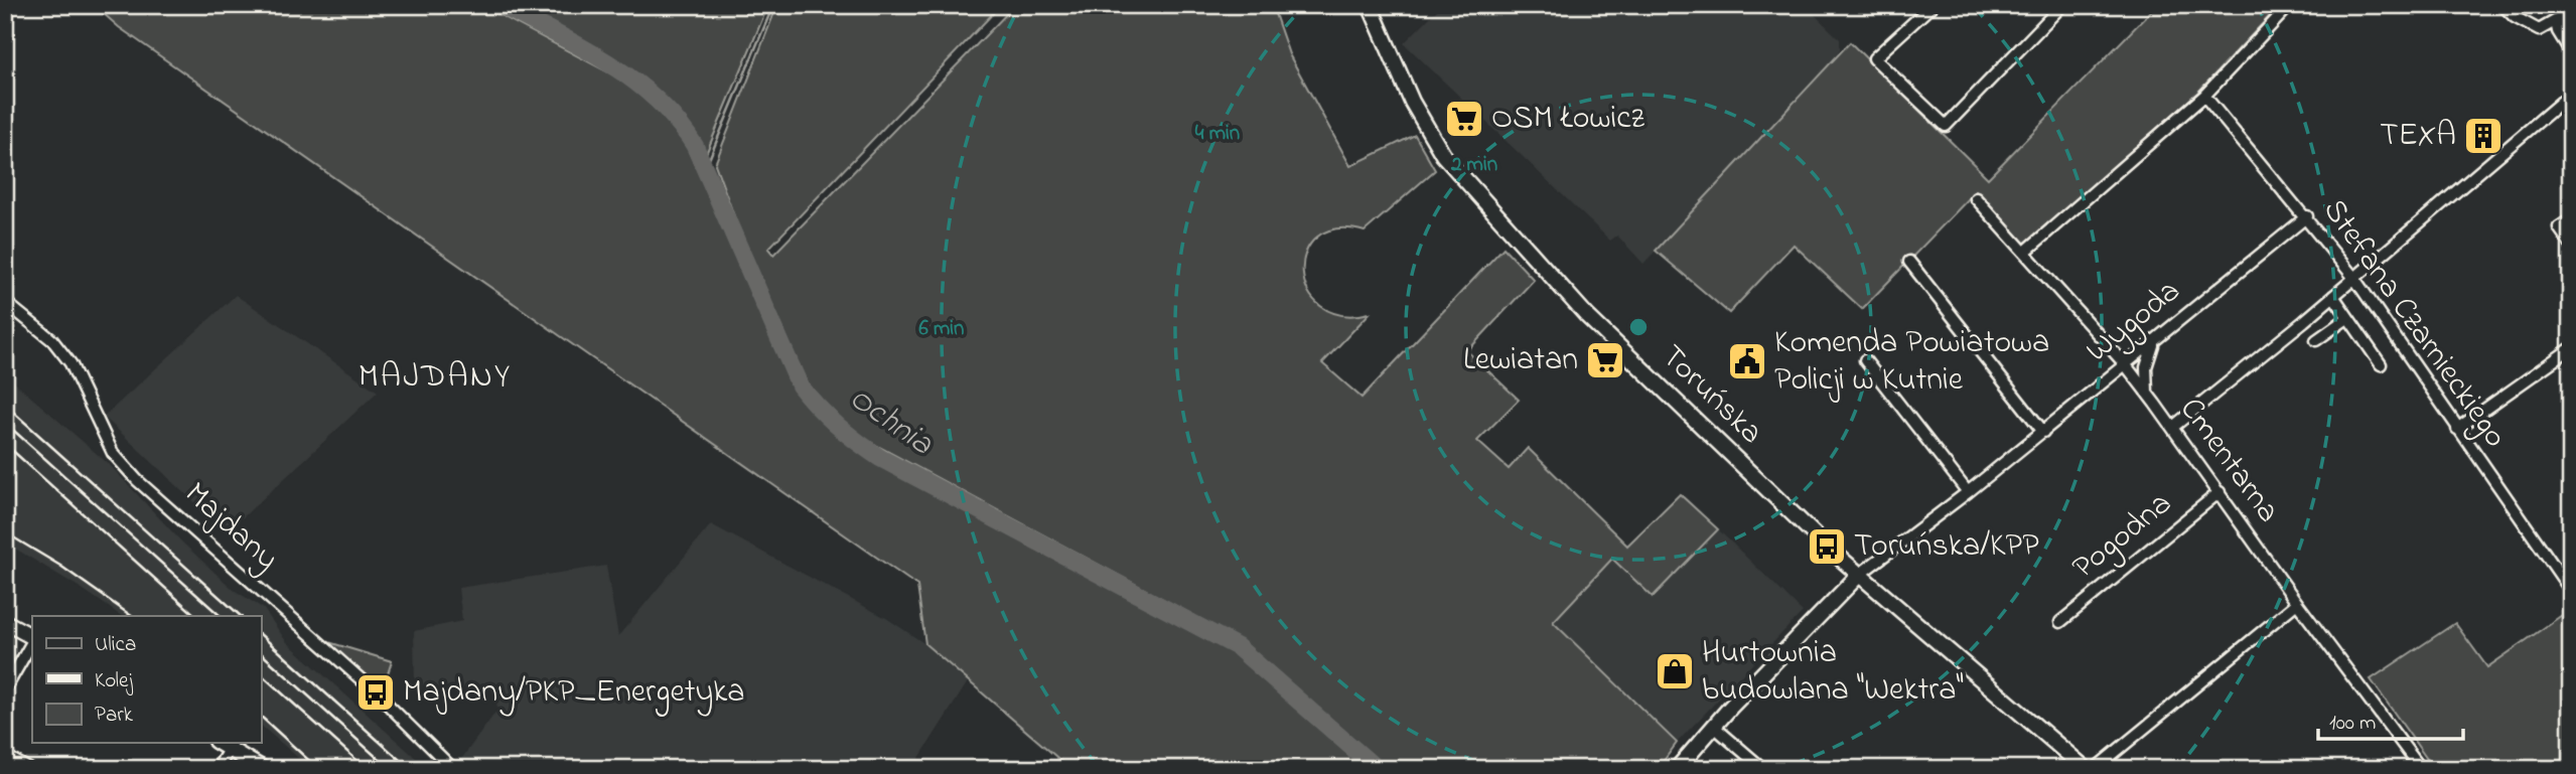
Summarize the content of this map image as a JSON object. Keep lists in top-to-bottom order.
{
  "streets": {
    "street": [
      "Wygoda",
      "Stefana Czarnieckiego",
      "Toruńska",
      "Cmentarna",
      "Majdany",
      "Pogodna"
    ]
  },
  "crossings": [
    ["Wygoda", "Stefana Czarnieckiego"],
    ["Wygoda", "Toruńska"],
    ["Wygoda", "Cmentarna"],
    ["Cmentarna", "Pogodna"]
  ],
  "districts": ["MAJDANY"],
  "water": ["Ochnia"],
  "places": {
    "supermarket": ["OSM Łowicz", "Lewiatan"],
    "building": ["TEXA"],
    "public building": ["Komenda Powiatowa Policji w Kutnie"],
    "bus stop": ["Toruńska/KPP", "Majdany/PKP_Energetyka"],
    "shop": ["Hurtownia budowlana \"Wektra\""]
  },
  "legend": ["Ulica", "Kolej", "Park"],
  "scale_bar": "100 m",
  "rings": ["4 min", "2 min", "6 min"]
}
